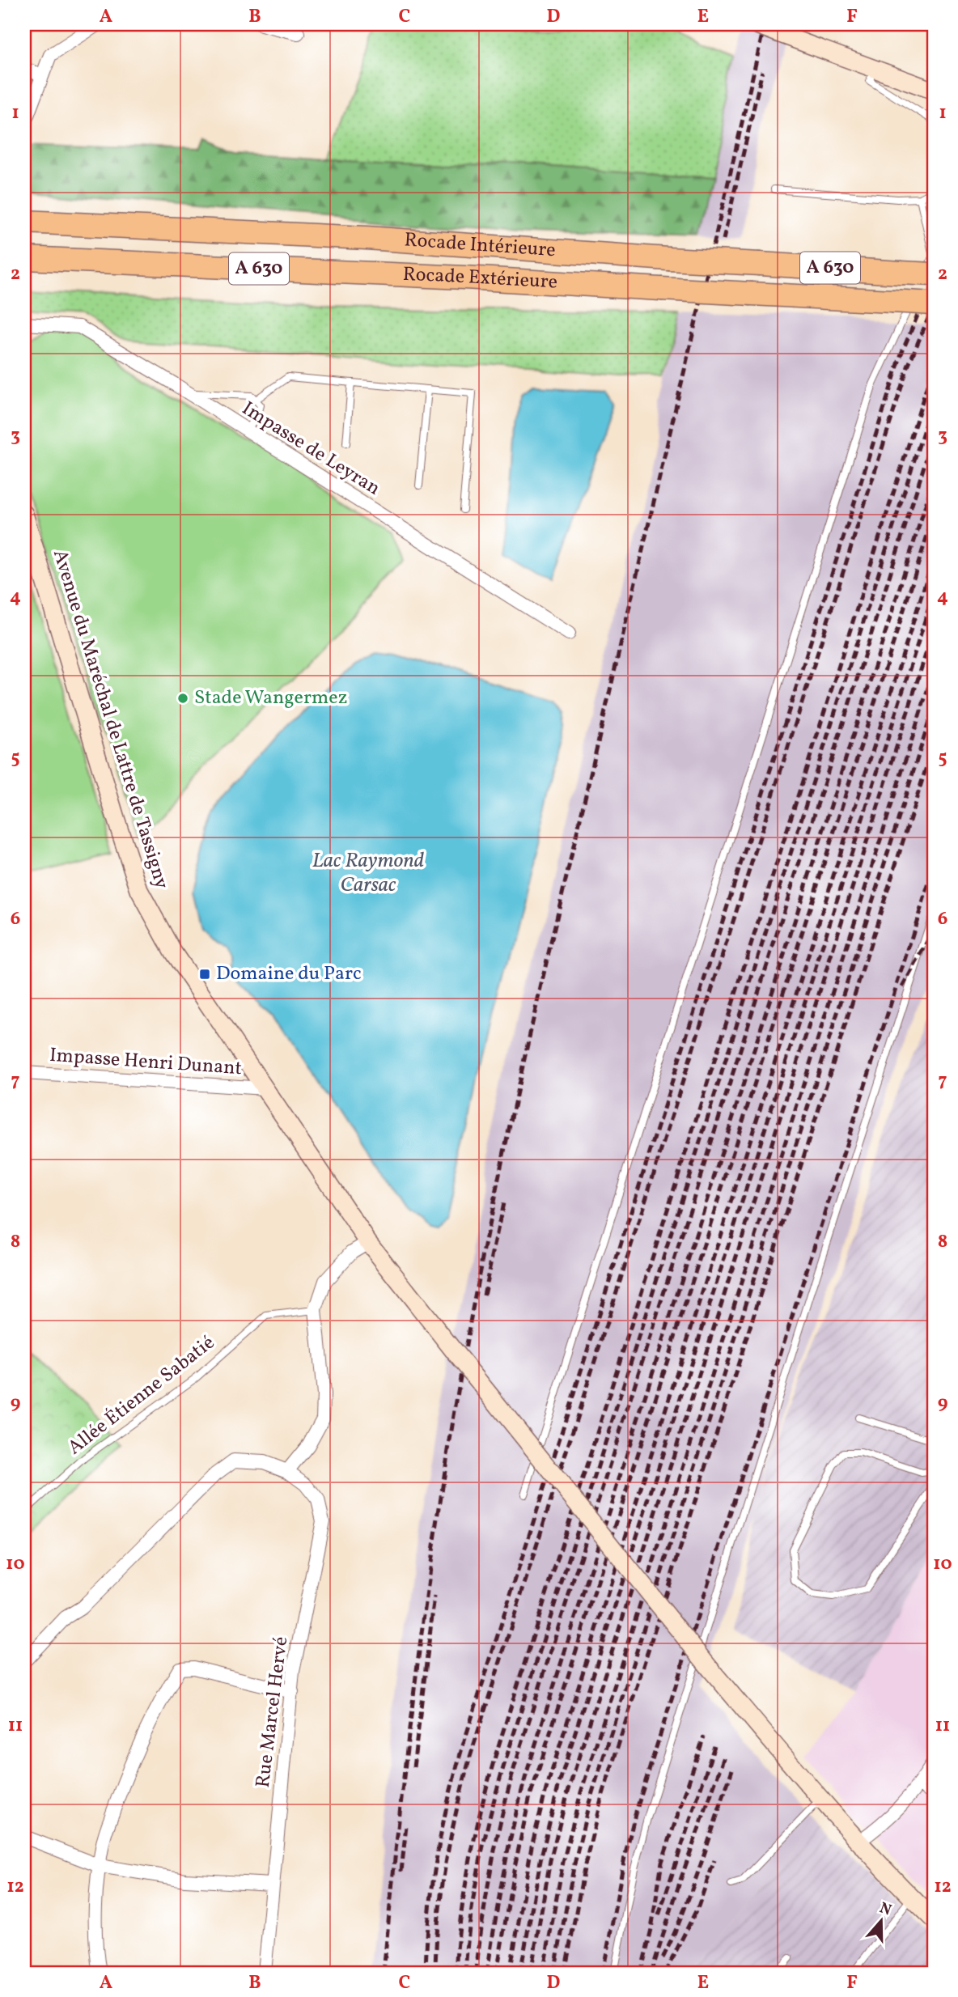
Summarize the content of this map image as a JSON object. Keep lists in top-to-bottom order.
{
  "streets": {
    "highway": ["Rocade Intérieure", "A 630", "Rocade Extérieure"],
    "street": [
      "Impasse de Leyran",
      "Avenue du Maréchal de Lattre de Tassigny",
      "Impasse Henri Dunant",
      "Rue Marcel Hervé"
    ],
    "lane": ["Allée Étienne Sabatié"]
  },
  "crossings": [
    ["Avenue du Maréchal de Lattre de Tassigny", "Impasse Henri Dunant"]
  ],
  "water": ["Lac Raymond Carsac"],
  "places": {
    "other": ["Stade Wangermez"],
    "transit": ["Domaine du Parc"]
  },
  "north": "top",
  "grid": {
    "columns": [
      "A",
      "B",
      "C",
      "D",
      "E",
      "F"
    ],
    "rows": [
      "1",
      "2",
      "3",
      "4",
      "5",
      "6",
      "7",
      "8",
      "9",
      "10",
      "11",
      "12"
    ]
  }
}
